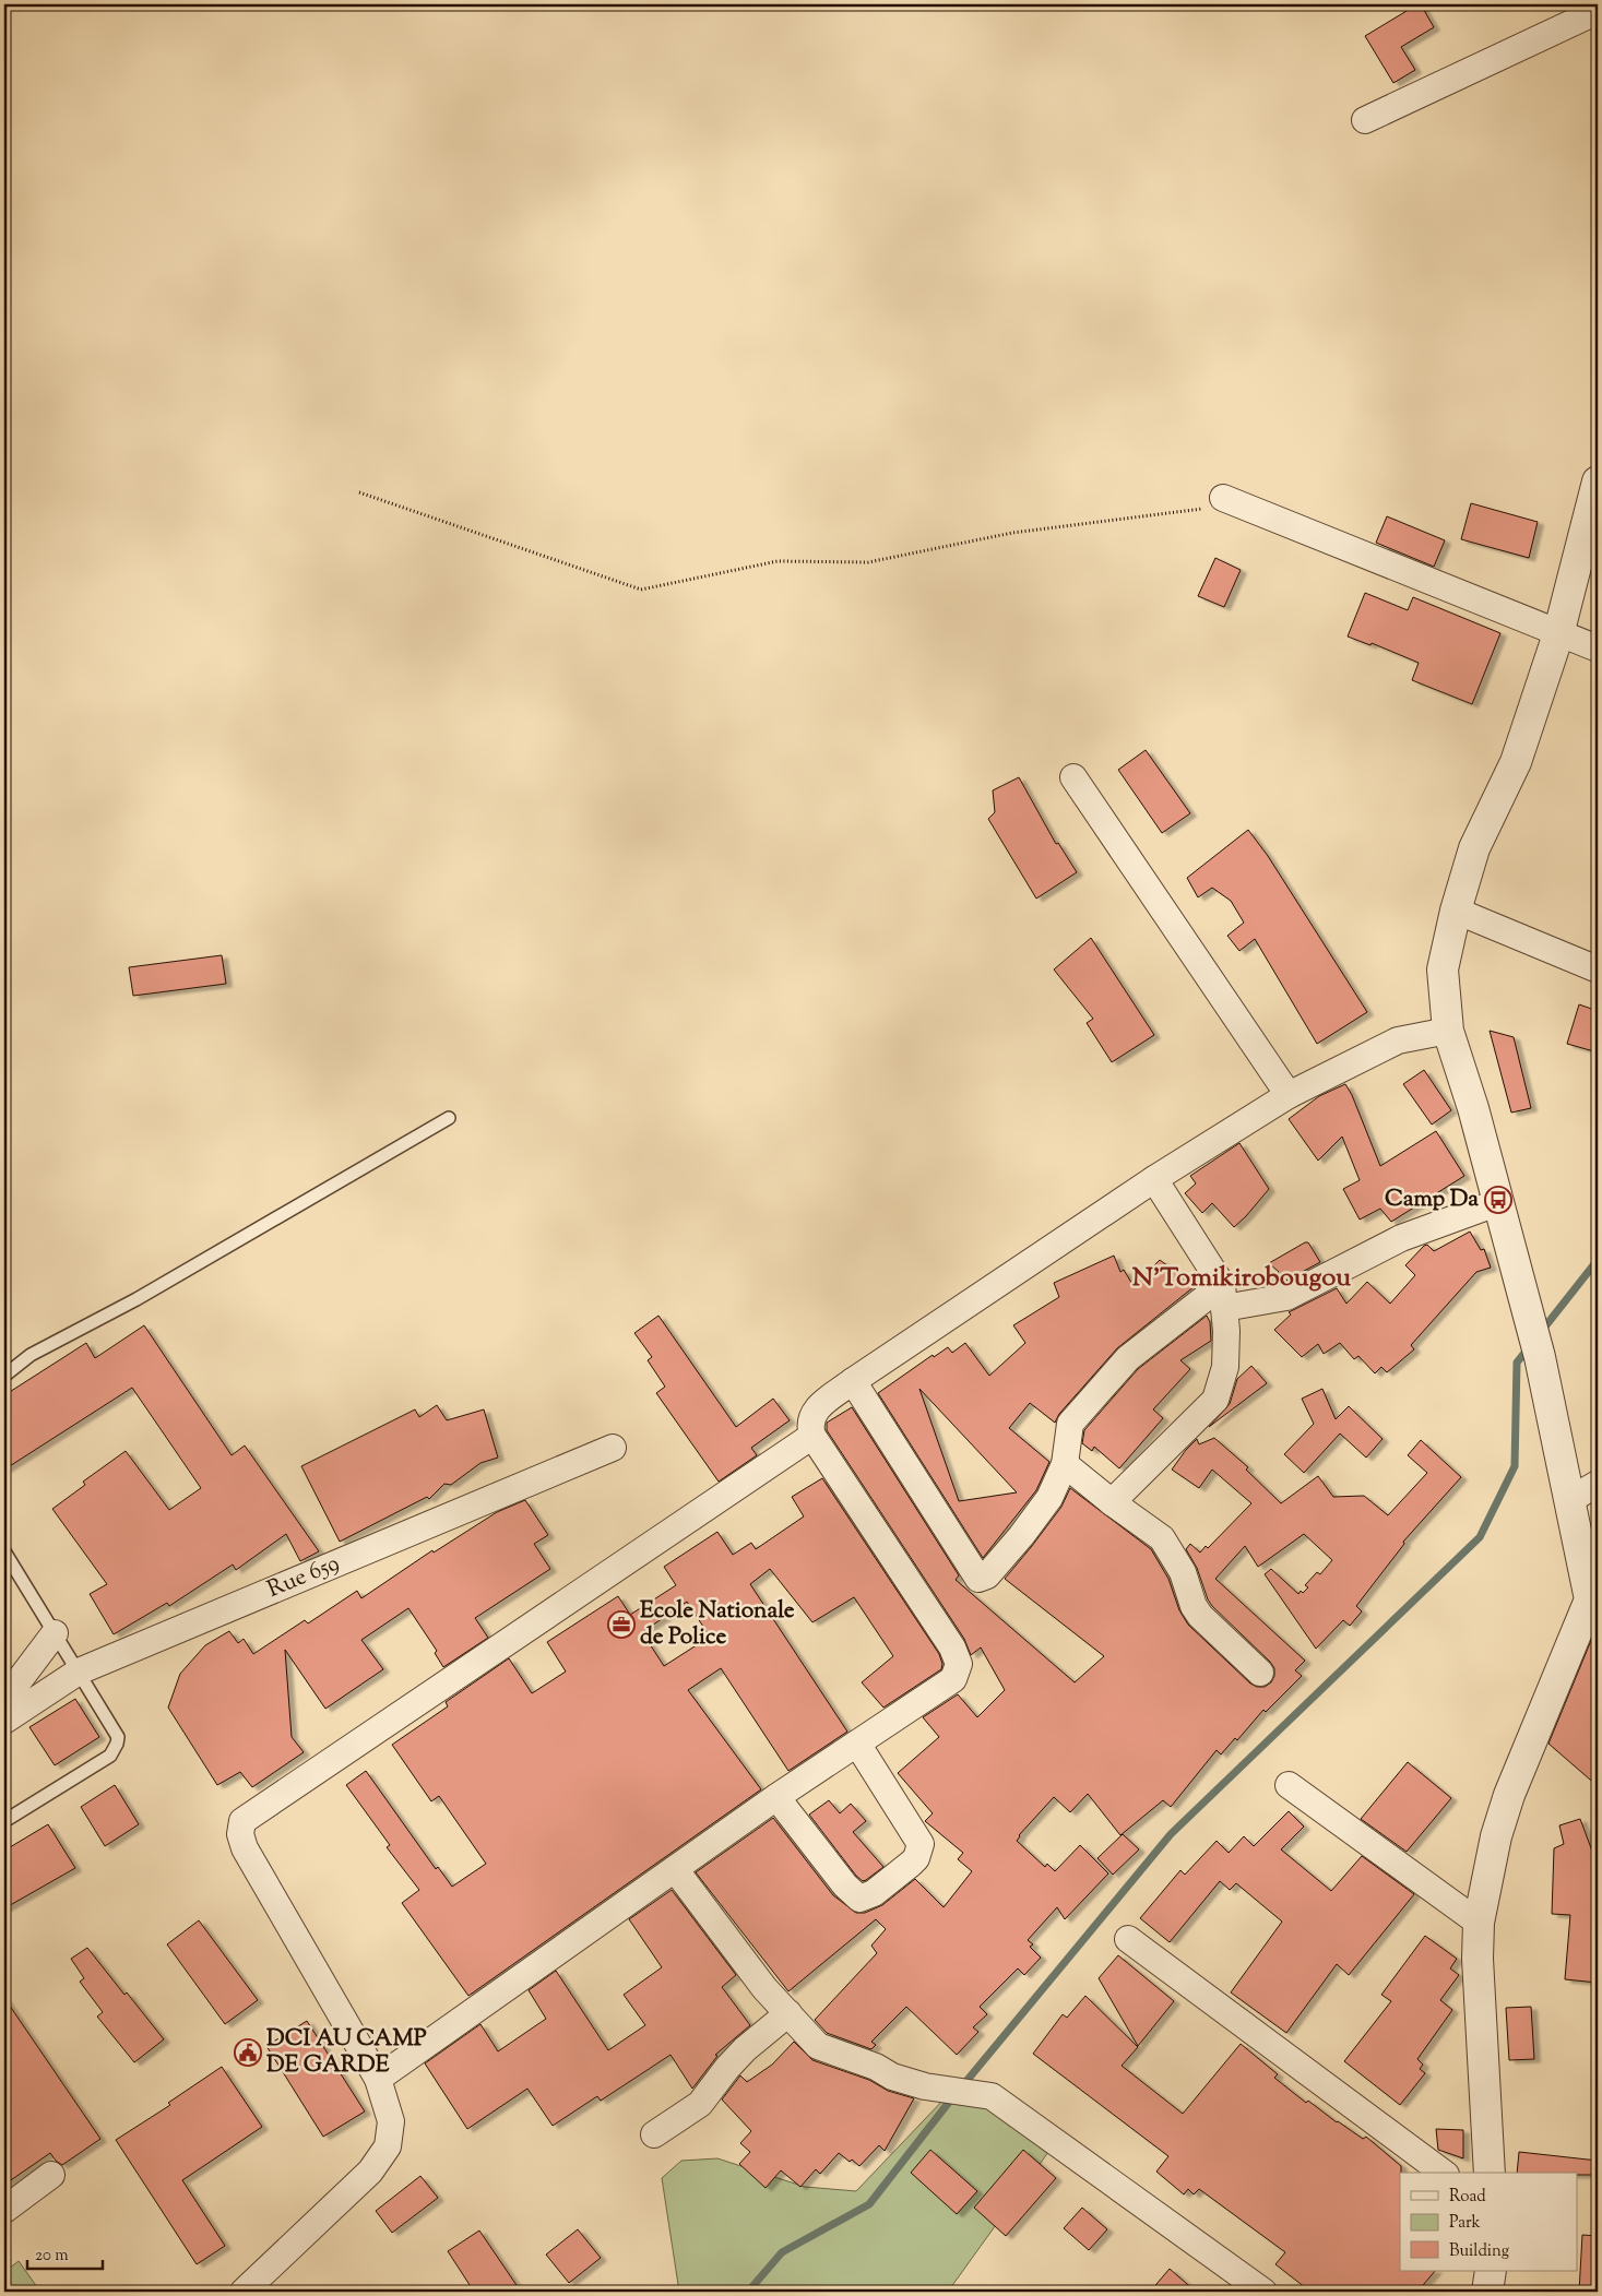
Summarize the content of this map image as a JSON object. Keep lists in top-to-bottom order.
{
  "streets": {
    "street": ["Rue 659"]
  },
  "districts": ["N'Tomikirobougou"],
  "places": {
    "bus stop": ["Camp Da"],
    "office": ["Ecole Nationale de Police"],
    "public building": ["DCI AU CAMP DE GARDE"]
  },
  "legend": ["Road", "Park", "Building"],
  "scale_bar": "20 m"
}
